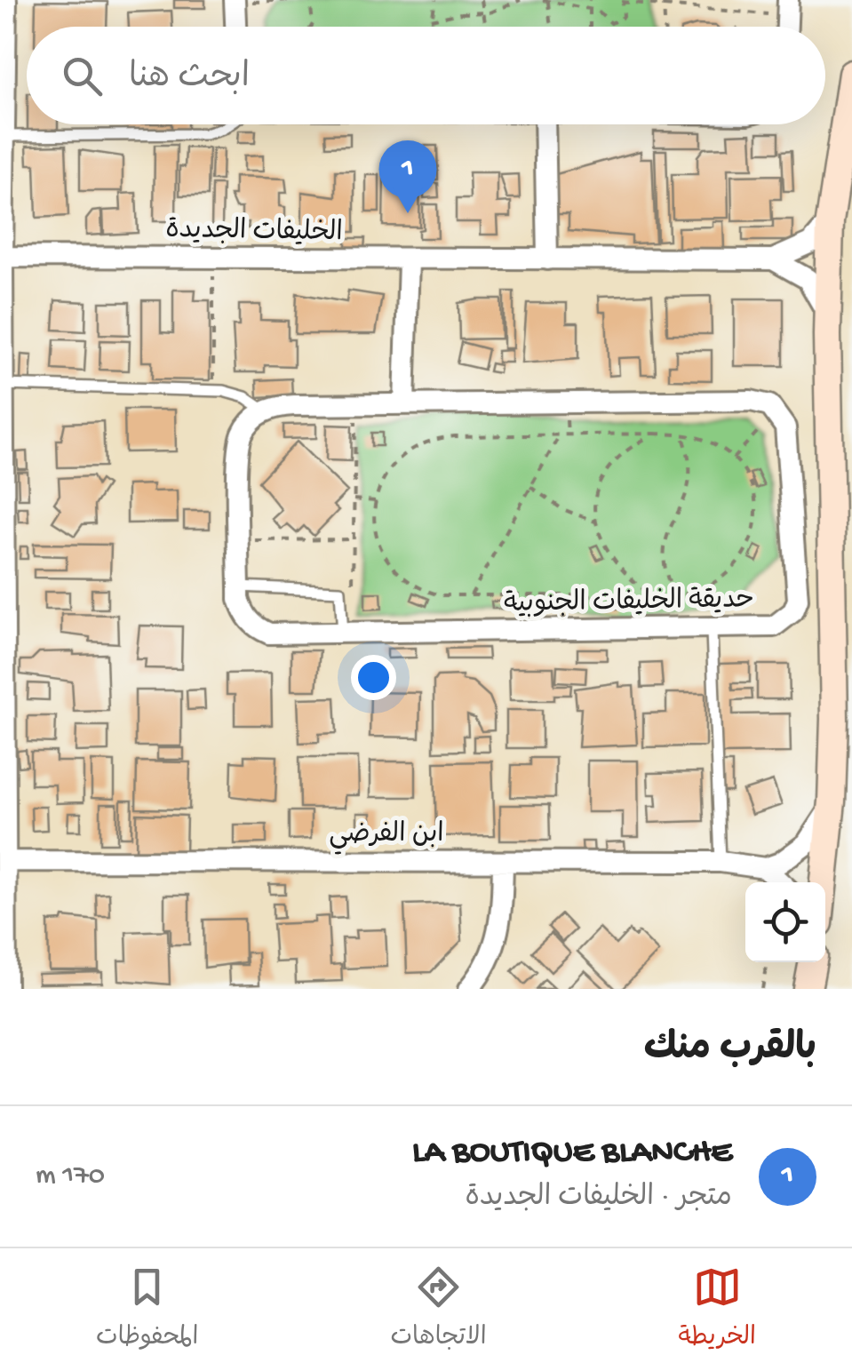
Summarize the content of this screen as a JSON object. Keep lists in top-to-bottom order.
{
  "streets": {
    "street": ["الخليفات الجديدة", "حديقة الخليفات الجنوبية", "ابن الفرضي"]
  },
  "page": {
    "search": "ابحث هنا",
    "pins": "1",
    "heading": "بالقرب منك",
    "list": [
      {
        "mark": "1",
        "name": "LA BOUTIQUE BLANCHE",
        "note": "متجر · الخليفات الجديدة",
        "value": "170 m"
      }
    ],
    "nav": ["الخريطة", "الاتجاهات", "المحفوظات"]
  }
}
